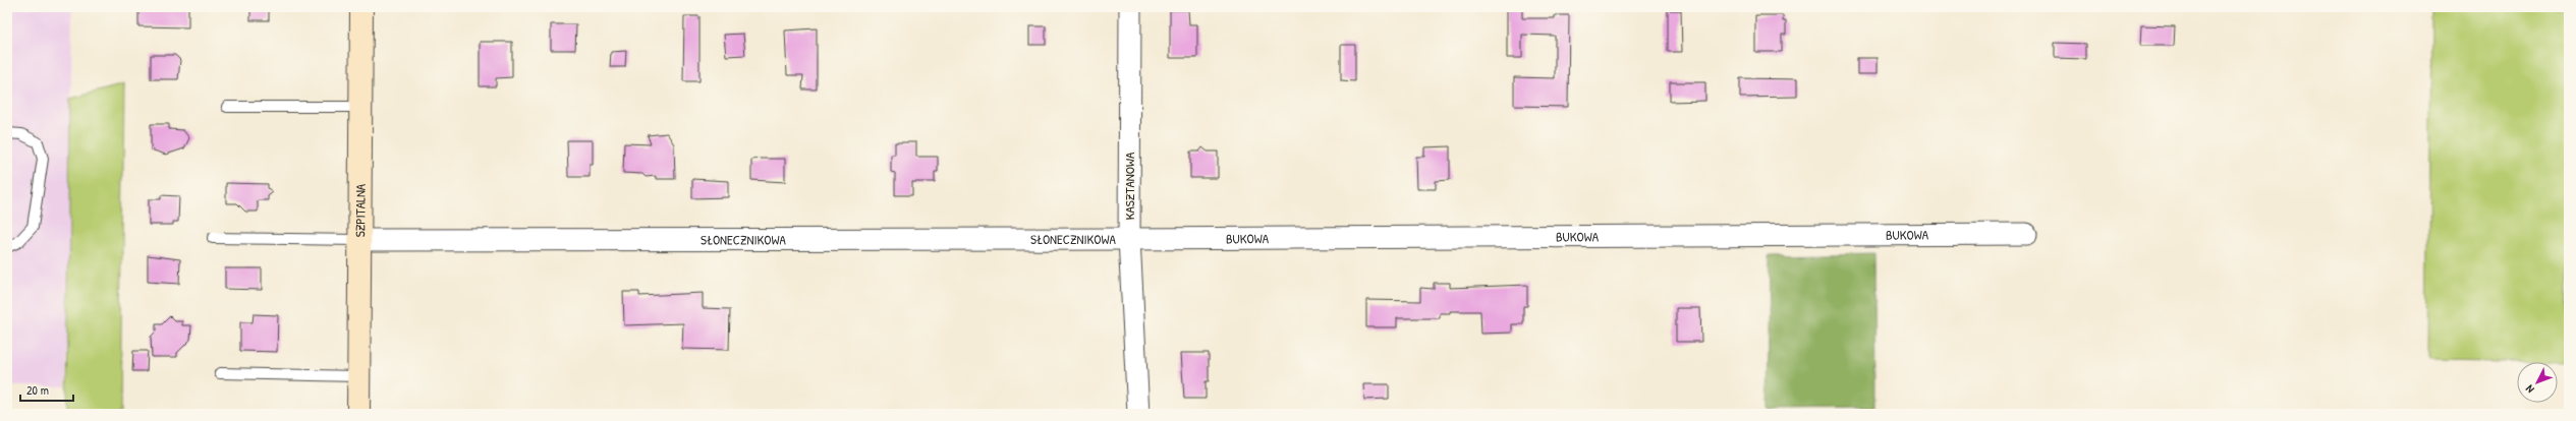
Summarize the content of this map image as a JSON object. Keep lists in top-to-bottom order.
{
  "streets": {
    "street": [
      "KASZTANOWA",
      "SZPITALNA",
      "BUKOWA",
      "SŁONECZNIKOWA"
    ]
  },
  "crossings": [
    ["KASZTANOWA", "BUKOWA"],
    ["KASZTANOWA", "SŁONECZNIKOWA"],
    ["SZPITALNA", "SŁONECZNIKOWA"],
    ["BUKOWA", "SŁONECZNIKOWA"]
  ],
  "scale_bar": "20 m",
  "north": "bottom left"
}
